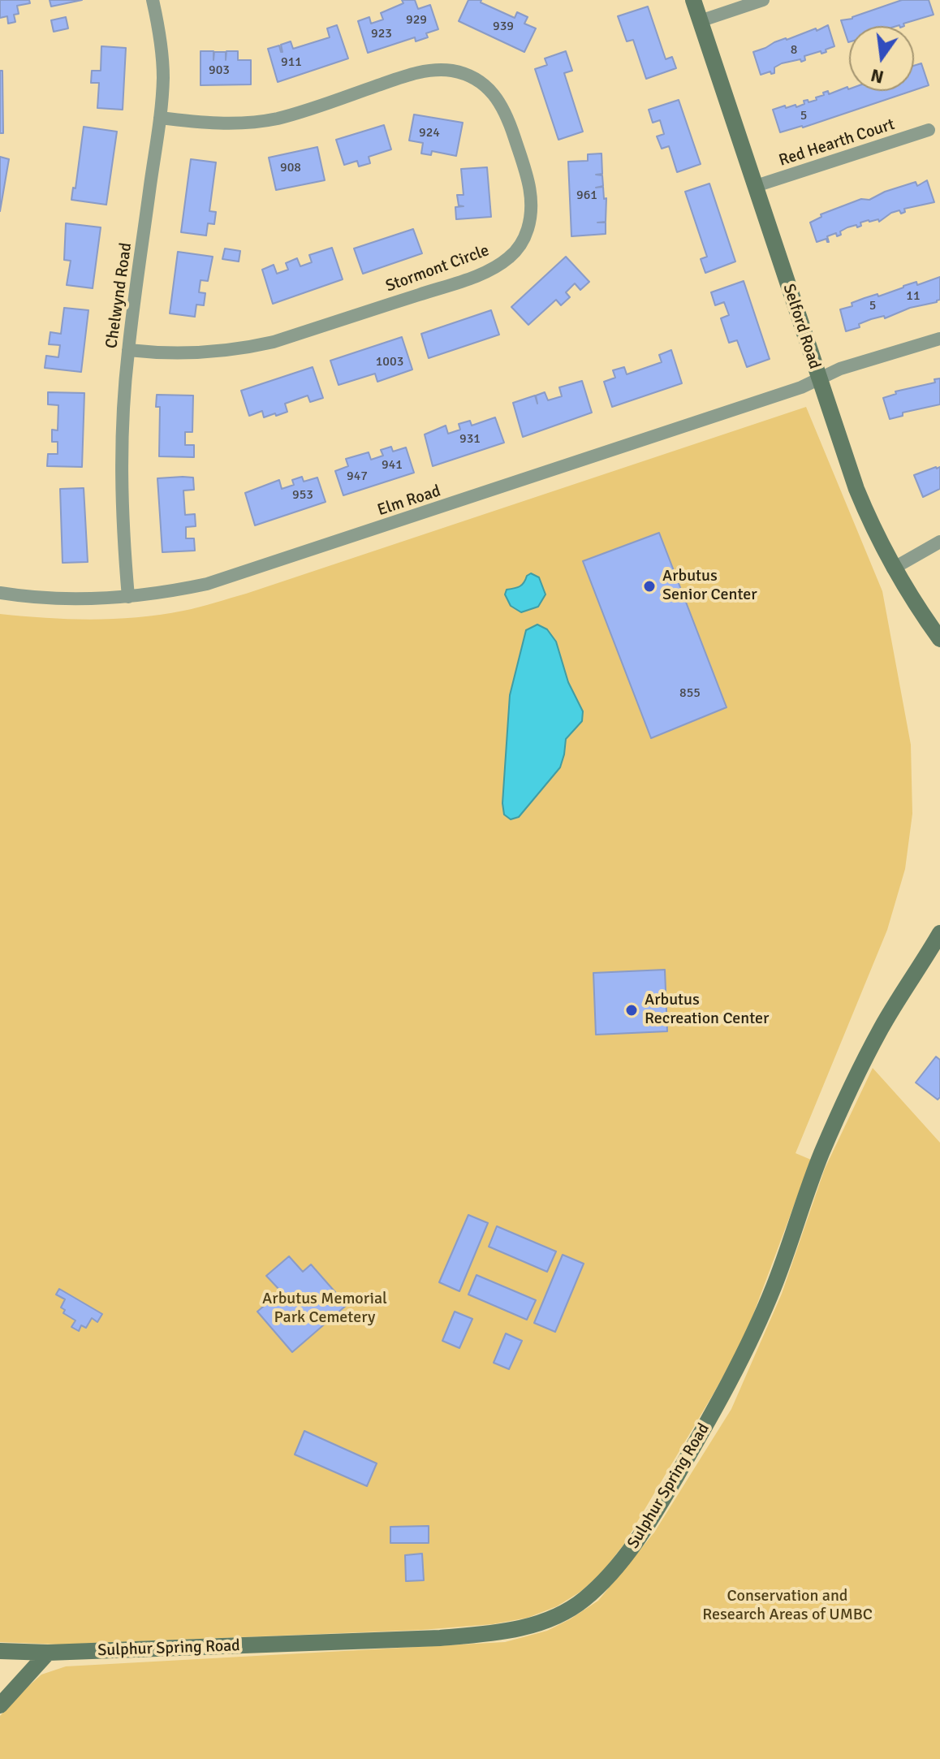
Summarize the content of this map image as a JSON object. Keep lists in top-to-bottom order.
{
  "streets": {
    "main road": ["Selford Road", "Sulphur Spring Road"],
    "street": [
      "Red Hearth Court",
      "Stormont Circle",
      "Chelwynd Road",
      "Elm Road"
    ]
  },
  "crossings": [
    ["Red Hearth Court", "Selford Road"],
    ["Stormont Circle", "Chelwynd Road"],
    ["Chelwynd Road", "Elm Road"],
    ["Selford Road", "Elm Road"]
  ],
  "parks": ["Arbutus Memorial Park Cemetery", "Conservation and Research Areas of UMBC"],
  "places": ["Arbutus Senior Center", "Arbutus Recreation Center"],
  "house_numbers": [
    "929",
    "939",
    "923",
    "8",
    "911",
    "903",
    "5",
    "924",
    "908",
    "961",
    "11",
    "5",
    "1003",
    "931",
    "941",
    "947",
    "953",
    "855"
  ],
  "north": "bottom"
}
